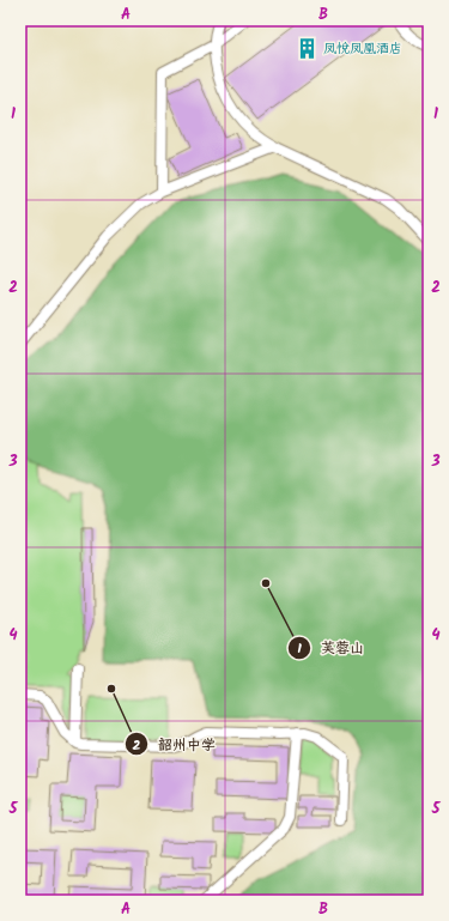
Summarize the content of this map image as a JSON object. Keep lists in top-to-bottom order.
{
  "places": {
    "building": ["凤悦凤凰酒店"],
    "other": ["芙蓉山", "韶州中学"]
  },
  "grid": {
    "columns": ["A", "B"],
    "rows": [
      "1",
      "2",
      "3",
      "4",
      "5"
    ]
  }
}
